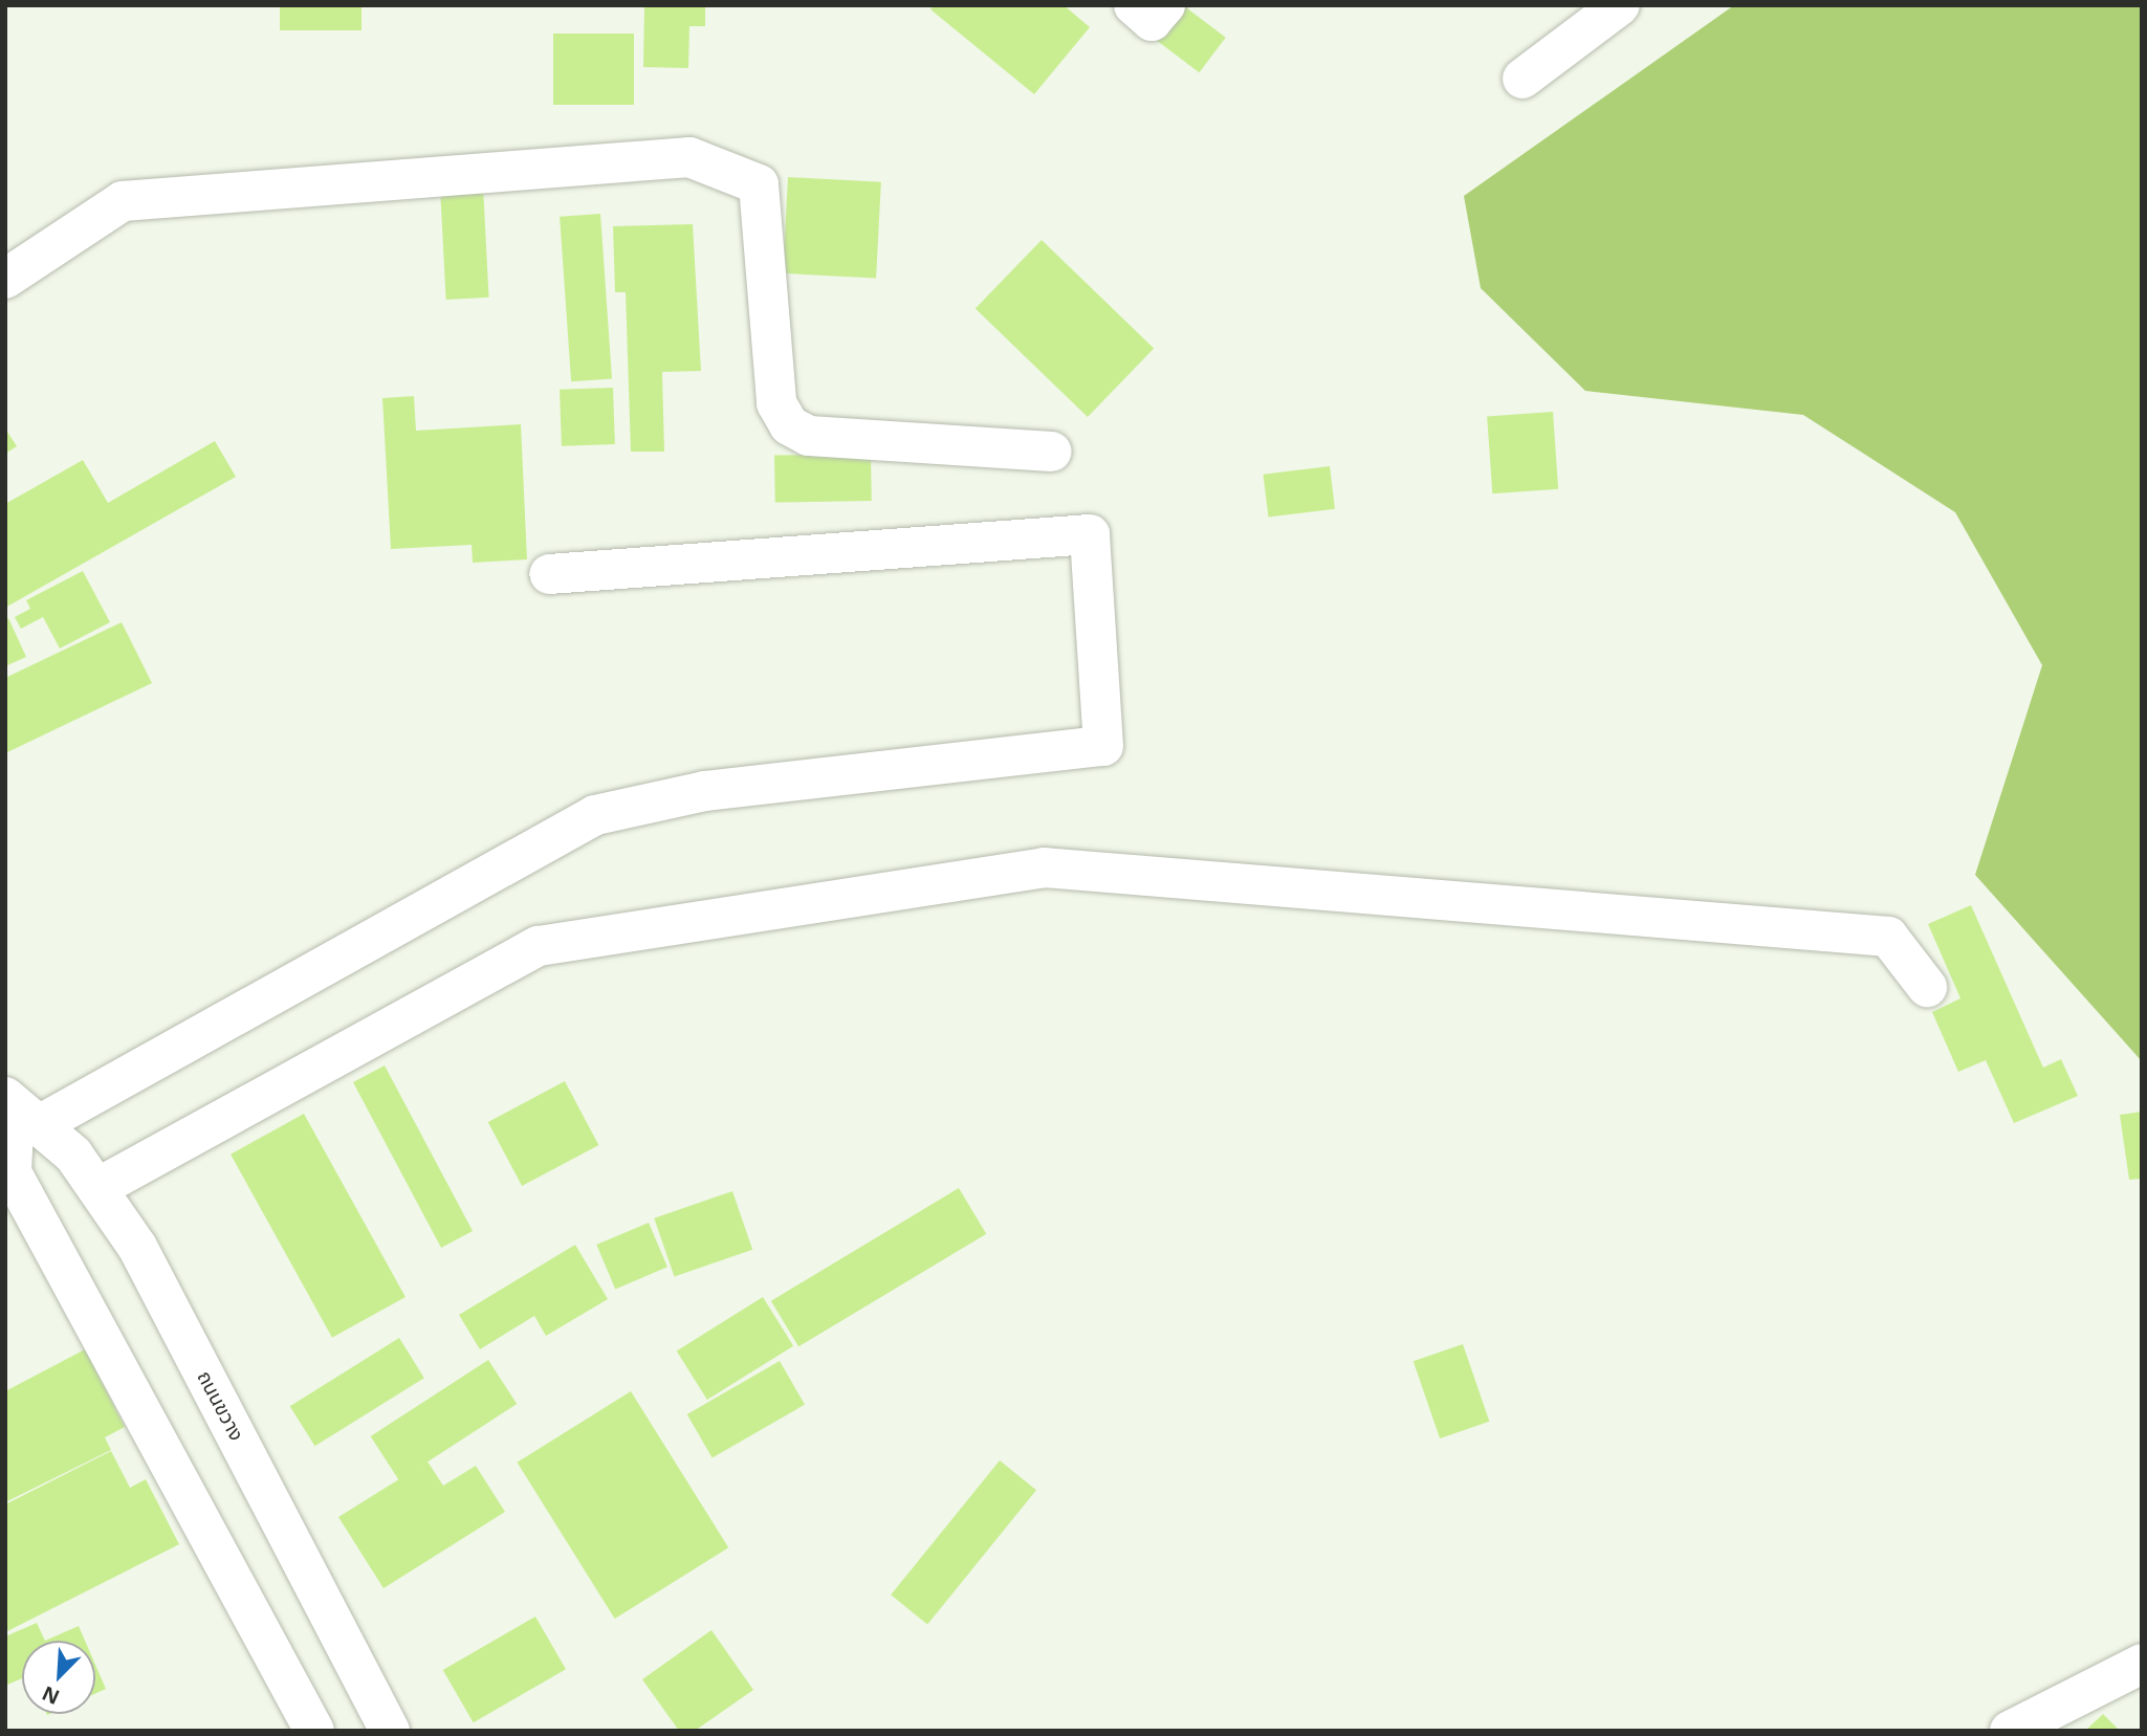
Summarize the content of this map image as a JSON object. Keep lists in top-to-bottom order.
{
  "streets": {
    "street": ["ถนนขวาง"]
  },
  "north": "bottom left"
}
